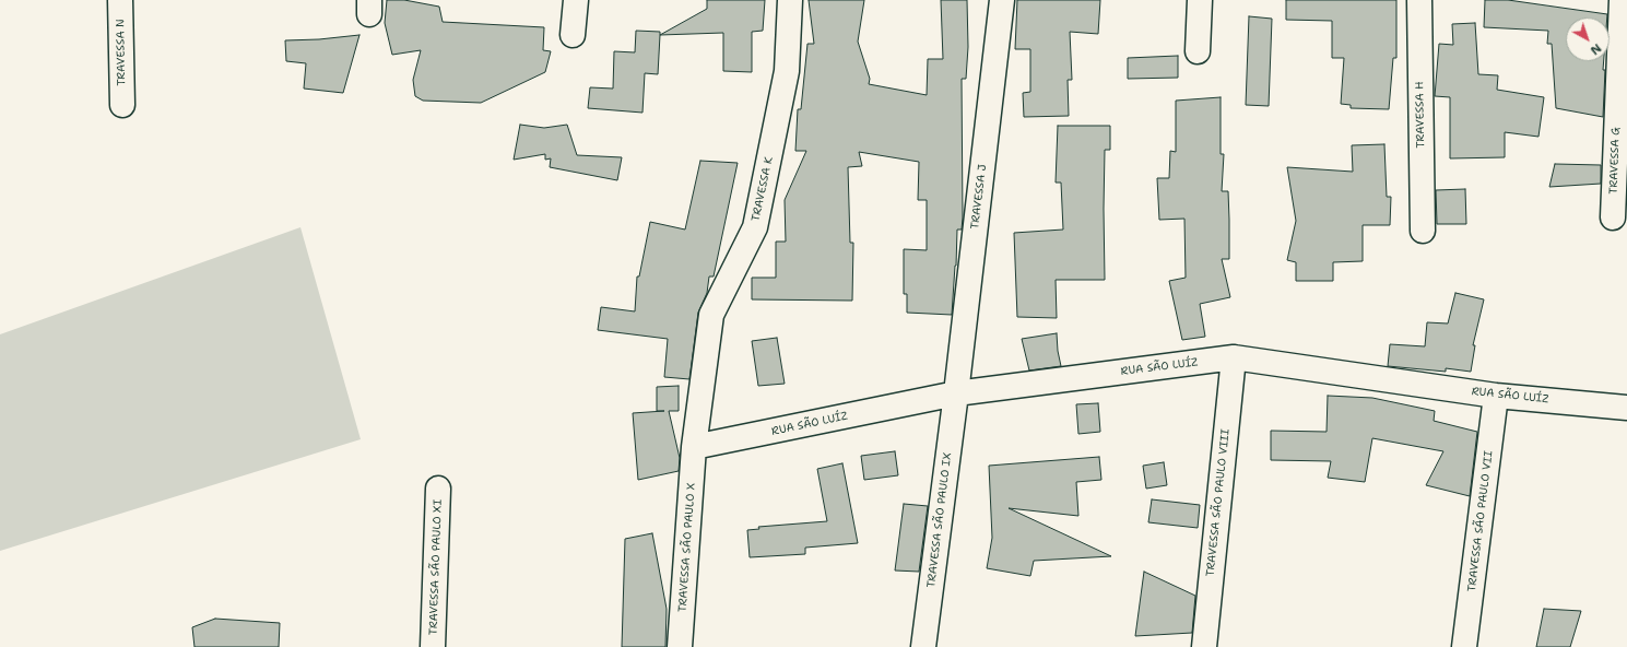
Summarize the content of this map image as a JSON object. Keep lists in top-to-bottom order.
{
  "streets": {
    "street": [
      "TRAVESSA N",
      "TRAVESSA H",
      "TRAVESSA G",
      "TRAVESSA K",
      "TRAVESSA J",
      "RUA SÃO LUÍZ",
      "TRAVESSA SÃO PAULO VIII",
      "TRAVESSA SÃO PAULO IX",
      "TRAVESSA SÃO PAULO VII",
      "TRAVESSA SÃO PAULO X",
      "TRAVESSA SÃO PAULO XI"
    ]
  },
  "crossings": [
    ["TRAVESSA K", "RUA SÃO LUÍZ"],
    ["TRAVESSA K", "TRAVESSA SÃO PAULO X"],
    ["TRAVESSA J", "RUA SÃO LUÍZ"],
    ["TRAVESSA J", "TRAVESSA SÃO PAULO IX"],
    ["RUA SÃO LUÍZ", "TRAVESSA SÃO PAULO VIII"],
    ["RUA SÃO LUÍZ", "TRAVESSA SÃO PAULO IX"],
    ["RUA SÃO LUÍZ", "TRAVESSA SÃO PAULO VII"],
    ["RUA SÃO LUÍZ", "TRAVESSA SÃO PAULO X"]
  ],
  "north": "bottom right"
}
